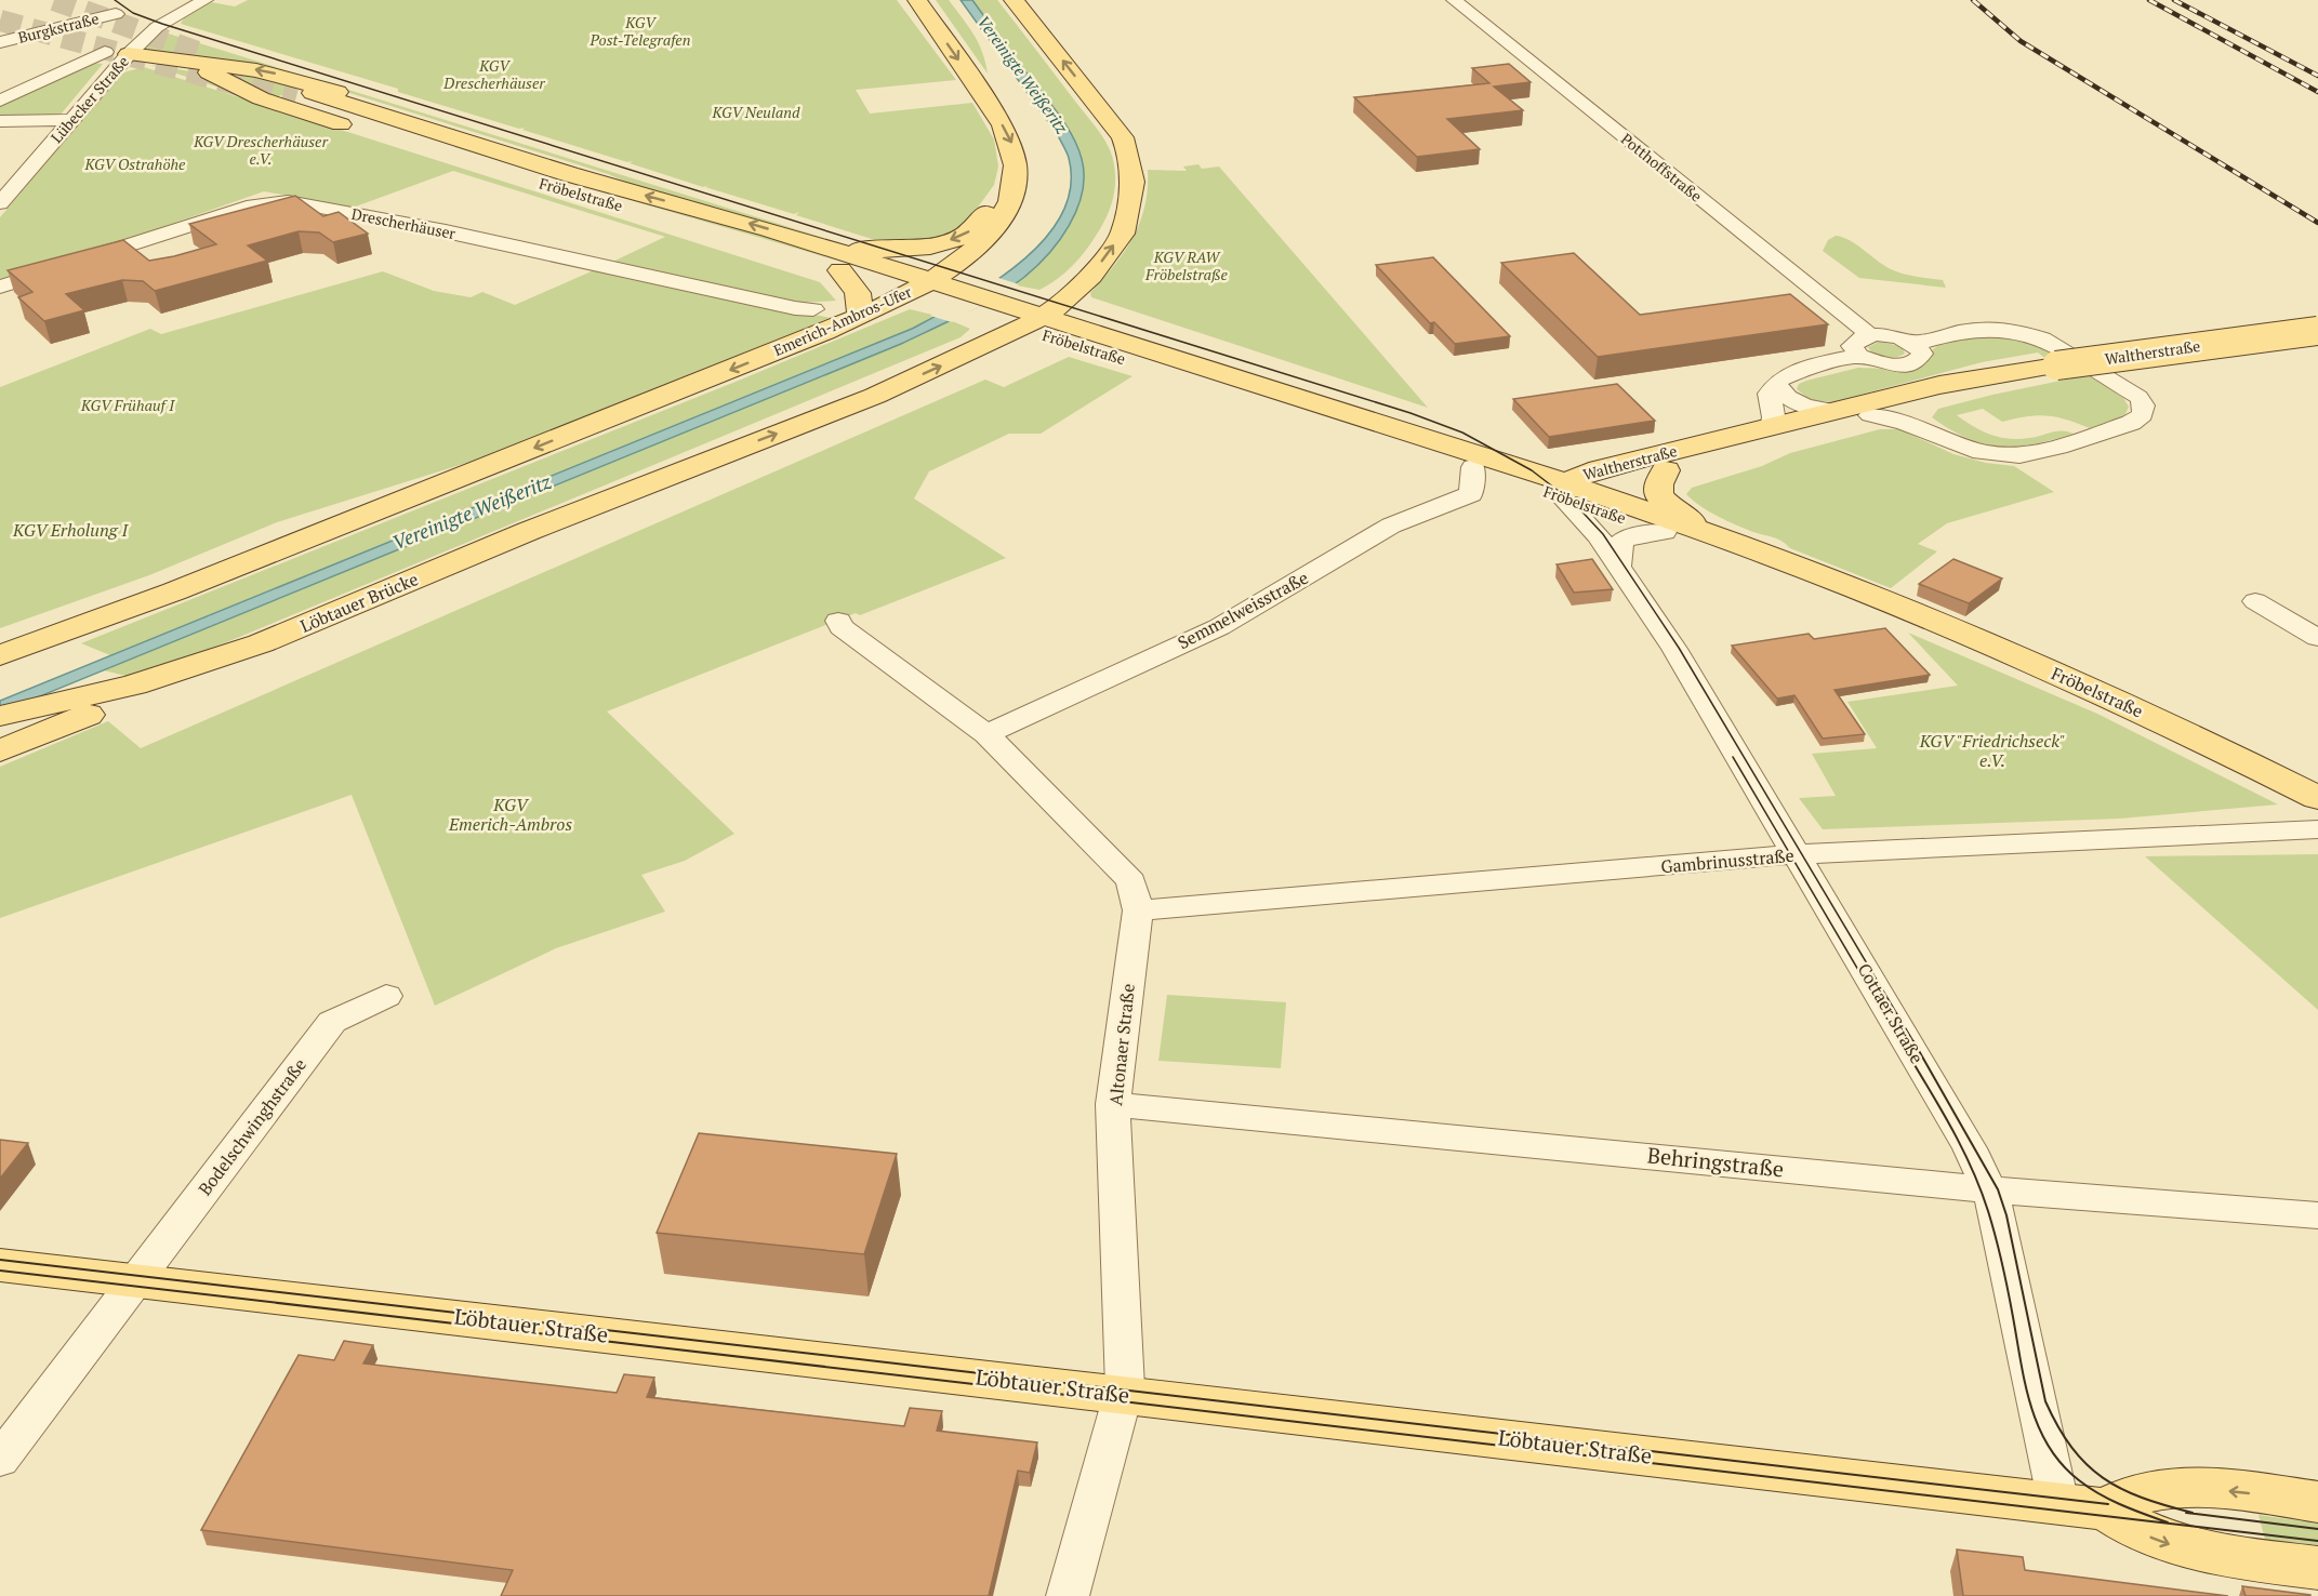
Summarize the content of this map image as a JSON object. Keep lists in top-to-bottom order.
{
  "streets": {
    "main road": [
      "Fröbelstraße",
      "Emerich-Ambros-Ufer",
      "Waltherstraße",
      "Löbtauer Brücke",
      "Löbtauer Straße"
    ],
    "street": [
      "Burgkstraße",
      "Lübecker Straße",
      "Potthoffstraße",
      "Drescherhäuser",
      "Semmelweisstraße",
      "Gambrinusstraße",
      "Cottaer Straße",
      "Altonaer Straße",
      "Bodelschwinghstraße",
      "Behringstraße"
    ]
  },
  "crossings": [
    ["Burgkstraße", "Lübecker Straße"],
    ["Fröbelstraße", "Emerich-Ambros-Ufer"],
    ["Fröbelstraße", "Waltherstraße"],
    ["Fröbelstraße", "Semmelweisstraße"],
    ["Fröbelstraße", "Cottaer Straße"],
    ["Waltherstraße", "Cottaer Straße"],
    ["Semmelweisstraße", "Altonaer Straße"],
    ["Gambrinusstraße", "Cottaer Straße"],
    ["Gambrinusstraße", "Altonaer Straße"],
    ["Cottaer Straße", "Behringstraße"],
    ["Cottaer Straße", "Löbtauer Straße"],
    ["Altonaer Straße", "Behringstraße"],
    ["Altonaer Straße", "Löbtauer Straße"],
    ["Bodelschwinghstraße", "Löbtauer Straße"]
  ],
  "water": ["Vereinigte Weißeritz"],
  "parks": [
    "KGV Post-Telegrafen",
    "KGV Drescherhäuser",
    "KGV Neuland",
    "KGV Drescherhäuser e.V.",
    "KGV Ostrahöhe",
    "KGV RAW Fröbelstraße",
    "KGV Frühauf I",
    "KGV Erholung I",
    "KGV \"Friedrichseck\" e.V.",
    "KGV Emerich-Ambros"
  ]
}
